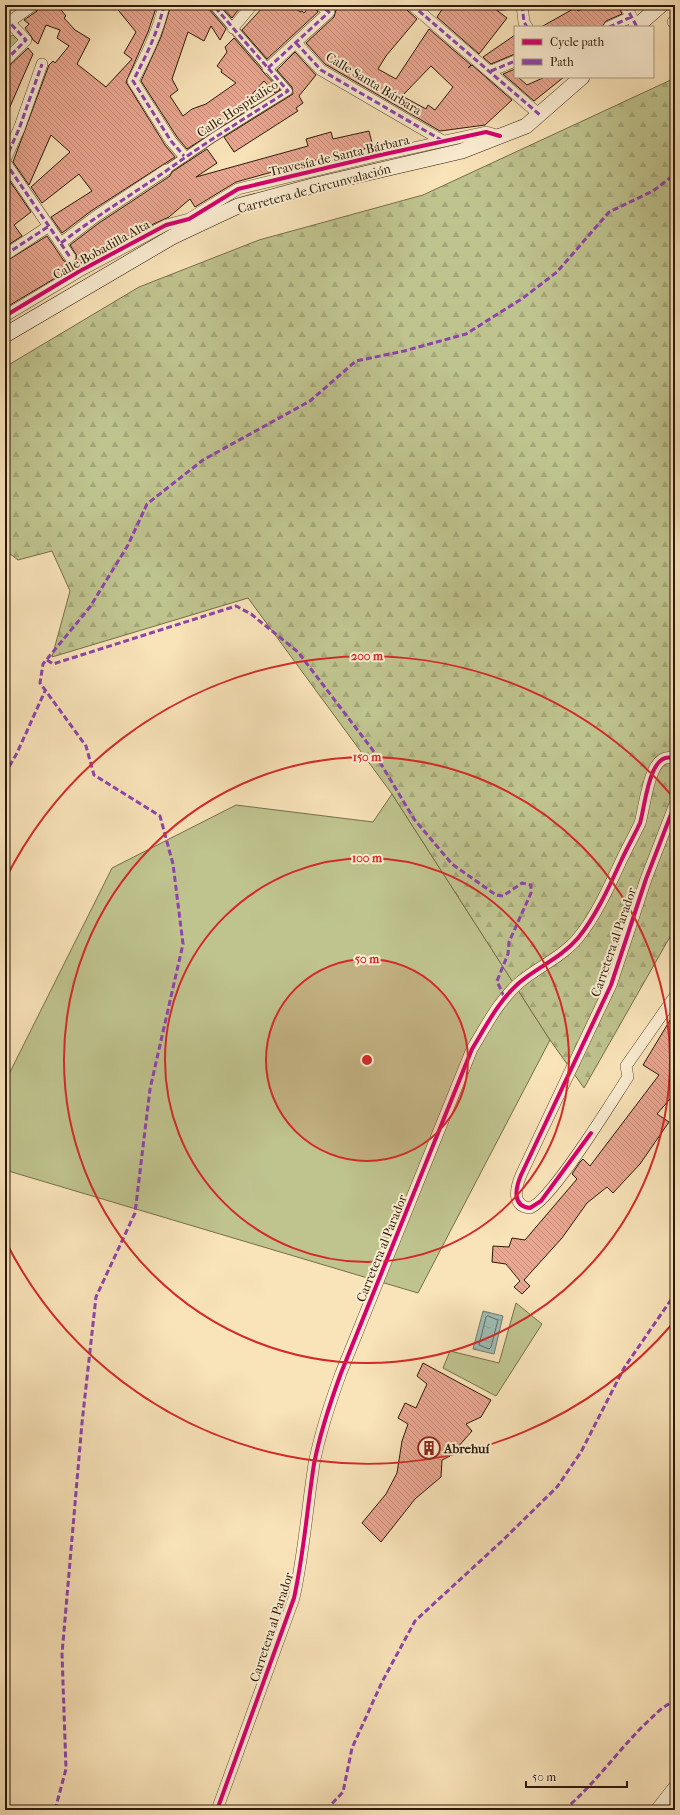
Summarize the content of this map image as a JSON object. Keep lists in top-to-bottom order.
{
  "streets": {
    "main road": ["Carretera de Circunvalación"],
    "street": [
      "Calle Santa Bárbara",
      "Calle Hospitalico",
      "Travesía de Santa Bárbara",
      "Calle Bobadilla Alta",
      "Carretera al Parador"
    ]
  },
  "crossings": [
    ["Calle Santa Bárbara", "Travesía de Santa Bárbara"],
    ["Travesía de Santa Bárbara", "Carretera de Circunvalación"],
    ["Travesía de Santa Bárbara", "Calle Bobadilla Alta"]
  ],
  "places": {
    "building": ["Abrehuí"]
  },
  "legend": ["Cycle path", "Path"],
  "scale_bar": "50 m",
  "rings": [
    "200 m",
    "150 m",
    "100 m",
    "50 m"
  ]
}
